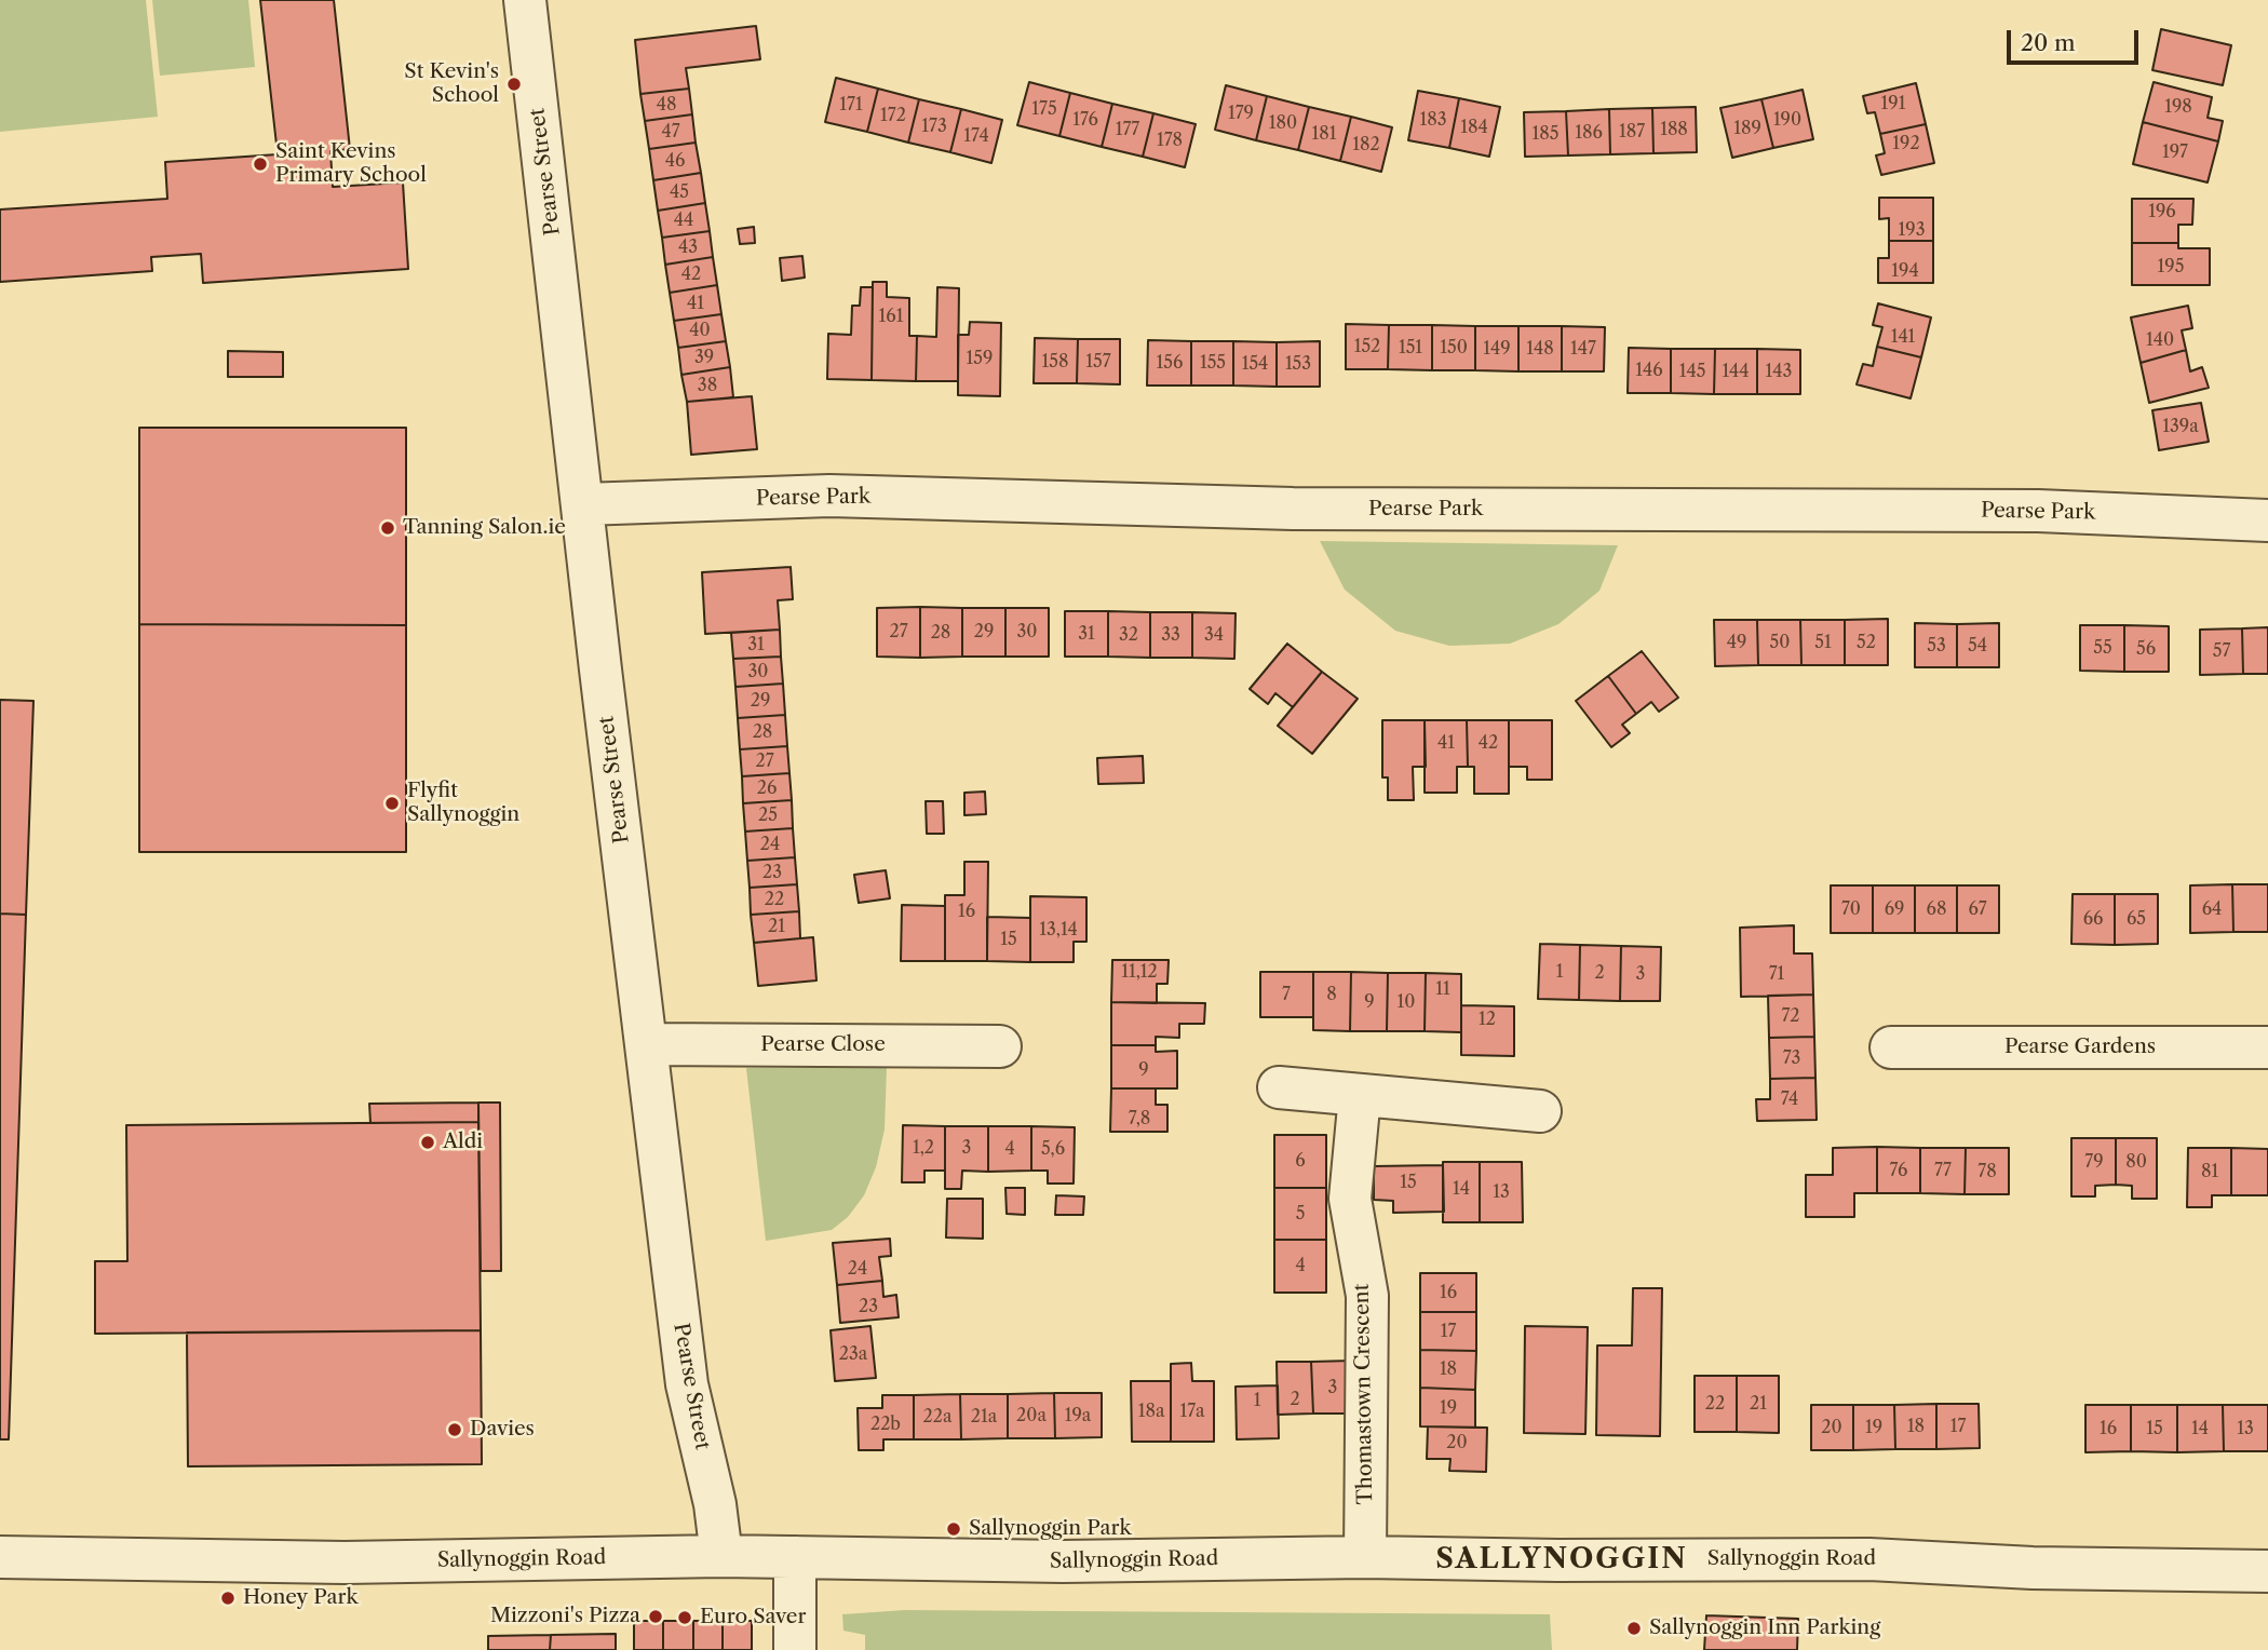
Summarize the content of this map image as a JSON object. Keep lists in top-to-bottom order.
{
  "streets": {
    "street": [
      "Pearse Street",
      "Pearse Park",
      "Pearse Close",
      "Pearse Gardens",
      "Thomastown Crescent",
      "Sallynoggin Road"
    ]
  },
  "crossings": [
    ["Pearse Street", "Pearse Park"],
    ["Pearse Street", "Pearse Close"],
    ["Pearse Street", "Sallynoggin Road"],
    ["Thomastown Crescent", "Sallynoggin Road"]
  ],
  "districts": ["SALLYNOGGIN"],
  "places": [
    "St Kevin's School",
    "Saint Kevins Primary School",
    "Tanning Salon.ie",
    "Flyfit Sallynoggin",
    "Aldi",
    "Davies",
    "Sallynoggin Park",
    "Honey Park",
    "Mizzoni's Pizza",
    "Euro Saver",
    "Sallynoggin Inn Parking"
  ],
  "house_numbers": [
    "191",
    "48",
    "171",
    "198",
    "175",
    "179",
    "172",
    "176",
    "183",
    "190",
    "180",
    "173",
    "184",
    "189",
    "177",
    "188",
    "47",
    "187",
    "186",
    "181",
    "185",
    "174",
    "178",
    "192",
    "182",
    "197",
    "46",
    "45",
    "196",
    "44",
    "193",
    "43",
    "195",
    "194",
    "42",
    "41",
    "161",
    "40",
    "141",
    "140",
    "152",
    "151",
    "150",
    "149",
    "148",
    "147",
    "39",
    "159",
    "158",
    "157",
    "156",
    "155",
    "154",
    "153",
    "146",
    "145",
    "144",
    "143",
    "38",
    "139a",
    "27",
    "29",
    "30",
    "28",
    "31",
    "32",
    "33",
    "34",
    "49",
    "50",
    "51",
    "52",
    "31",
    "53",
    "54",
    "55",
    "56",
    "57",
    "30",
    "29",
    "28",
    "41",
    "42",
    "27",
    "26",
    "25",
    "24",
    "23",
    "22",
    "70",
    "69",
    "68",
    "67",
    "64",
    "16",
    "66",
    "65",
    "21",
    "13,14",
    "15",
    "11,12",
    "1",
    "2",
    "3",
    "71",
    "11",
    "7",
    "8",
    "9",
    "10",
    "72",
    "12",
    "73",
    "9",
    "74",
    "7,8",
    "1,2",
    "3",
    "4",
    "5,6",
    "6",
    "79",
    "80",
    "76",
    "77",
    "78",
    "81",
    "15",
    "14",
    "13",
    "5",
    "4",
    "24",
    "16",
    "23",
    "17",
    "23a",
    "18",
    "3",
    "2",
    "1",
    "22",
    "21",
    "19",
    "18a",
    "17a",
    "20a",
    "19a",
    "22a",
    "21a",
    "22b",
    "18",
    "17",
    "20",
    "19",
    "16",
    "15",
    "14",
    "13",
    "20"
  ],
  "scale_bar": "20 m"
}
